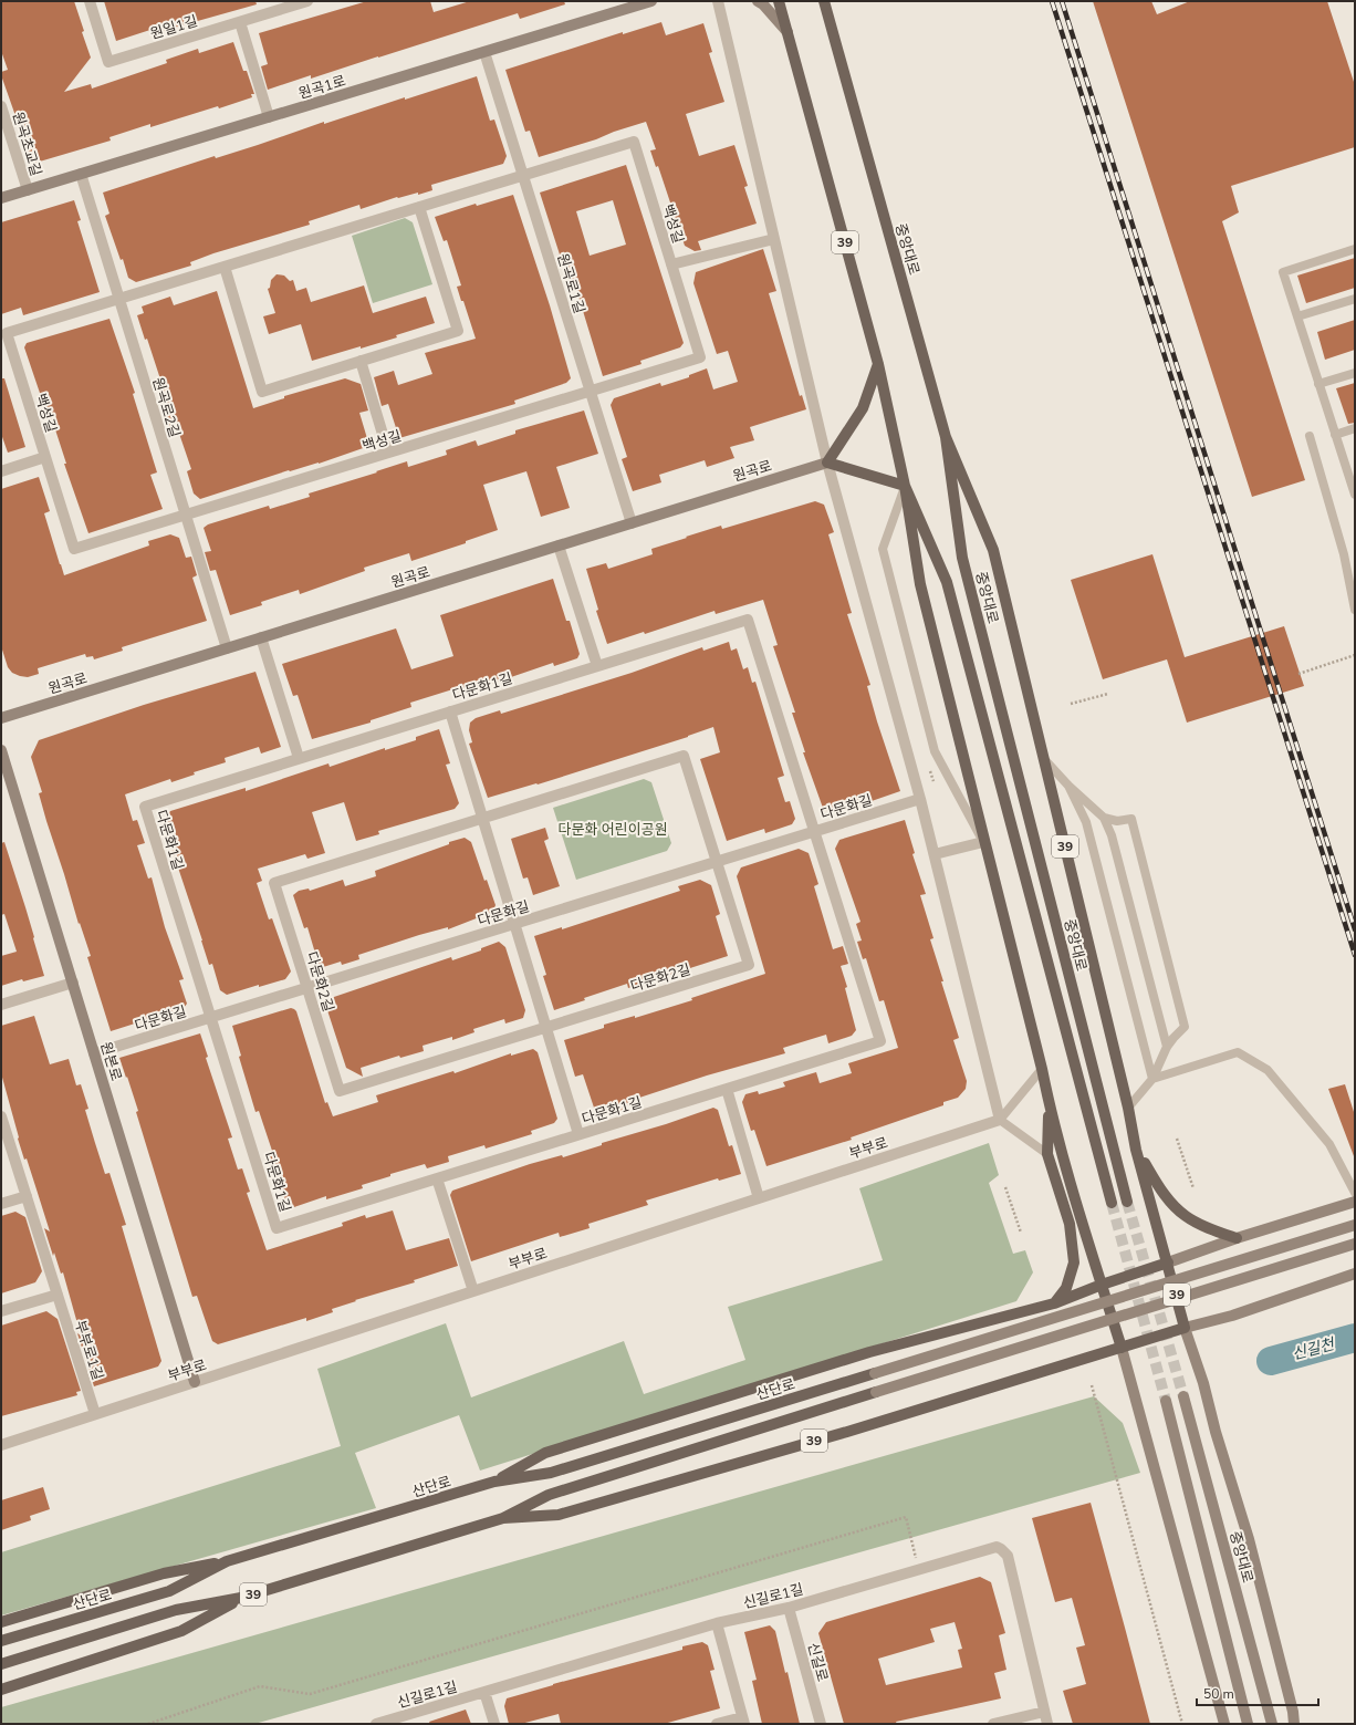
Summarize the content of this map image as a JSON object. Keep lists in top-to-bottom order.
{
  "streets": {
    "main road": [
      "원곡1로",
      "39",
      "중앙대로",
      "원곡로",
      "원본로",
      "산단로"
    ],
    "street": [
      "원일1길",
      "원곡초교길",
      "백성길",
      "원곡로1길",
      "원곡로2길",
      "다문화1길",
      "다문화길",
      "다문화2길",
      "부부로",
      "부부로1길",
      "신길로1길",
      "신길로"
    ]
  },
  "crossings": [
    ["원곡1로", "원곡초교길"],
    ["원곡1로", "원곡로1길"],
    ["원곡1로", "원곡로2길"],
    ["백성길", "원곡로1길"],
    ["백성길", "원곡로2길"],
    ["39", "중앙대로"],
    ["원곡로1길", "원곡로"],
    ["원곡로2길", "원곡로"],
    ["다문화1길", "다문화길"],
    ["다문화길", "다문화2길"],
    ["다문화길", "원본로"],
    ["원본로", "부부로"],
    ["부부로", "부부로1길"],
    ["신길로1길", "신길로"]
  ],
  "water": ["신길천"],
  "parks": ["다문화 어린이공원"],
  "scale_bar": "50 m"
}
